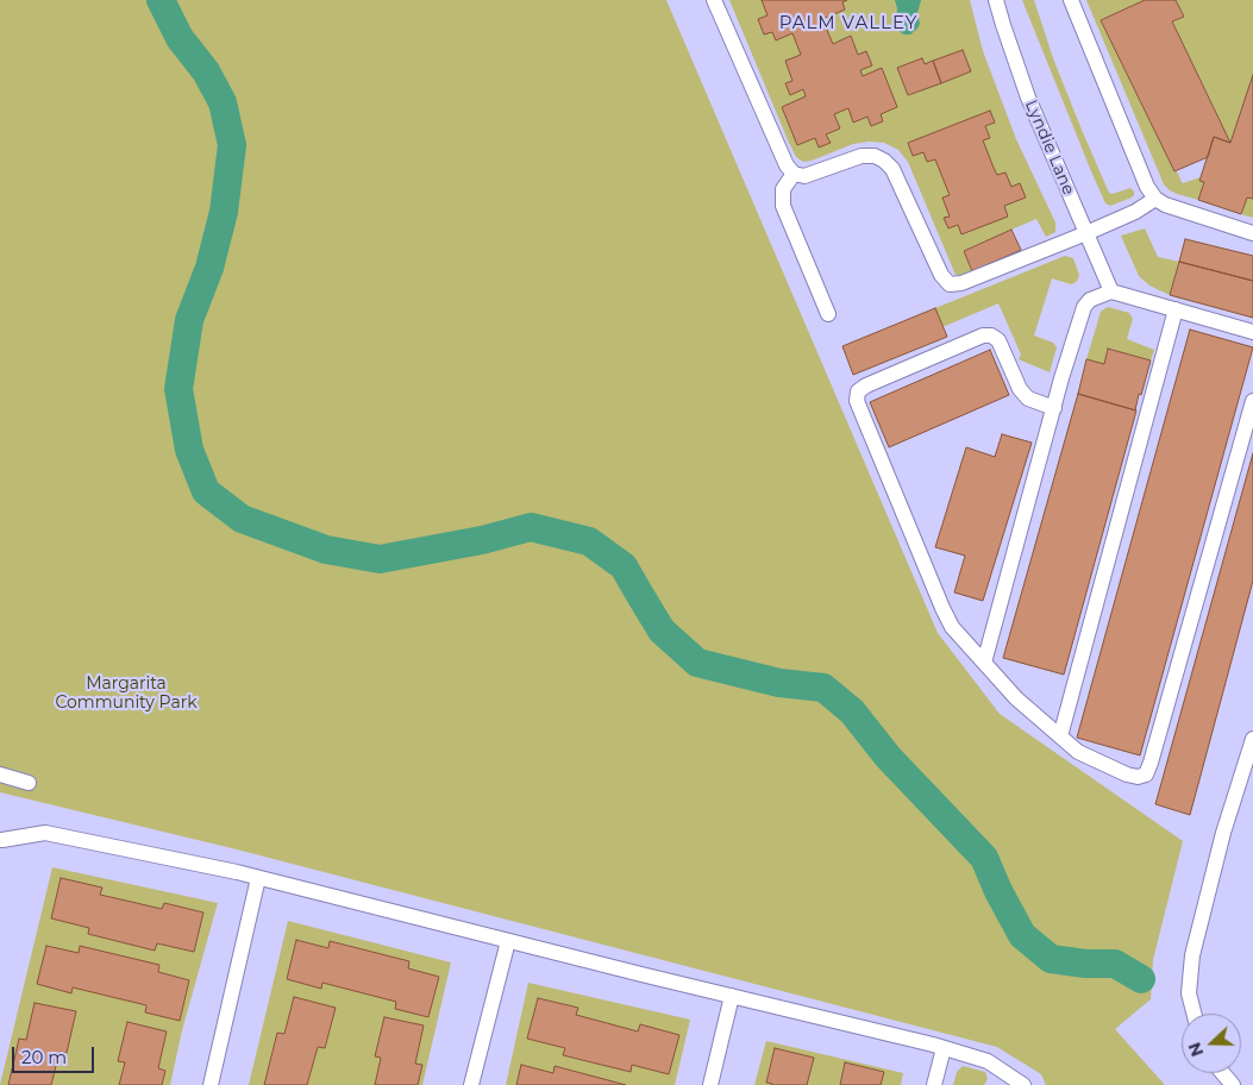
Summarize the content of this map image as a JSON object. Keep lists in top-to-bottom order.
{
  "streets": {
    "lane": ["Lyndie Lane"]
  },
  "districts": ["PALM VALLEY"],
  "parks": ["Margarita Community Park"],
  "scale_bar": "20 m",
  "north": "left"
}
